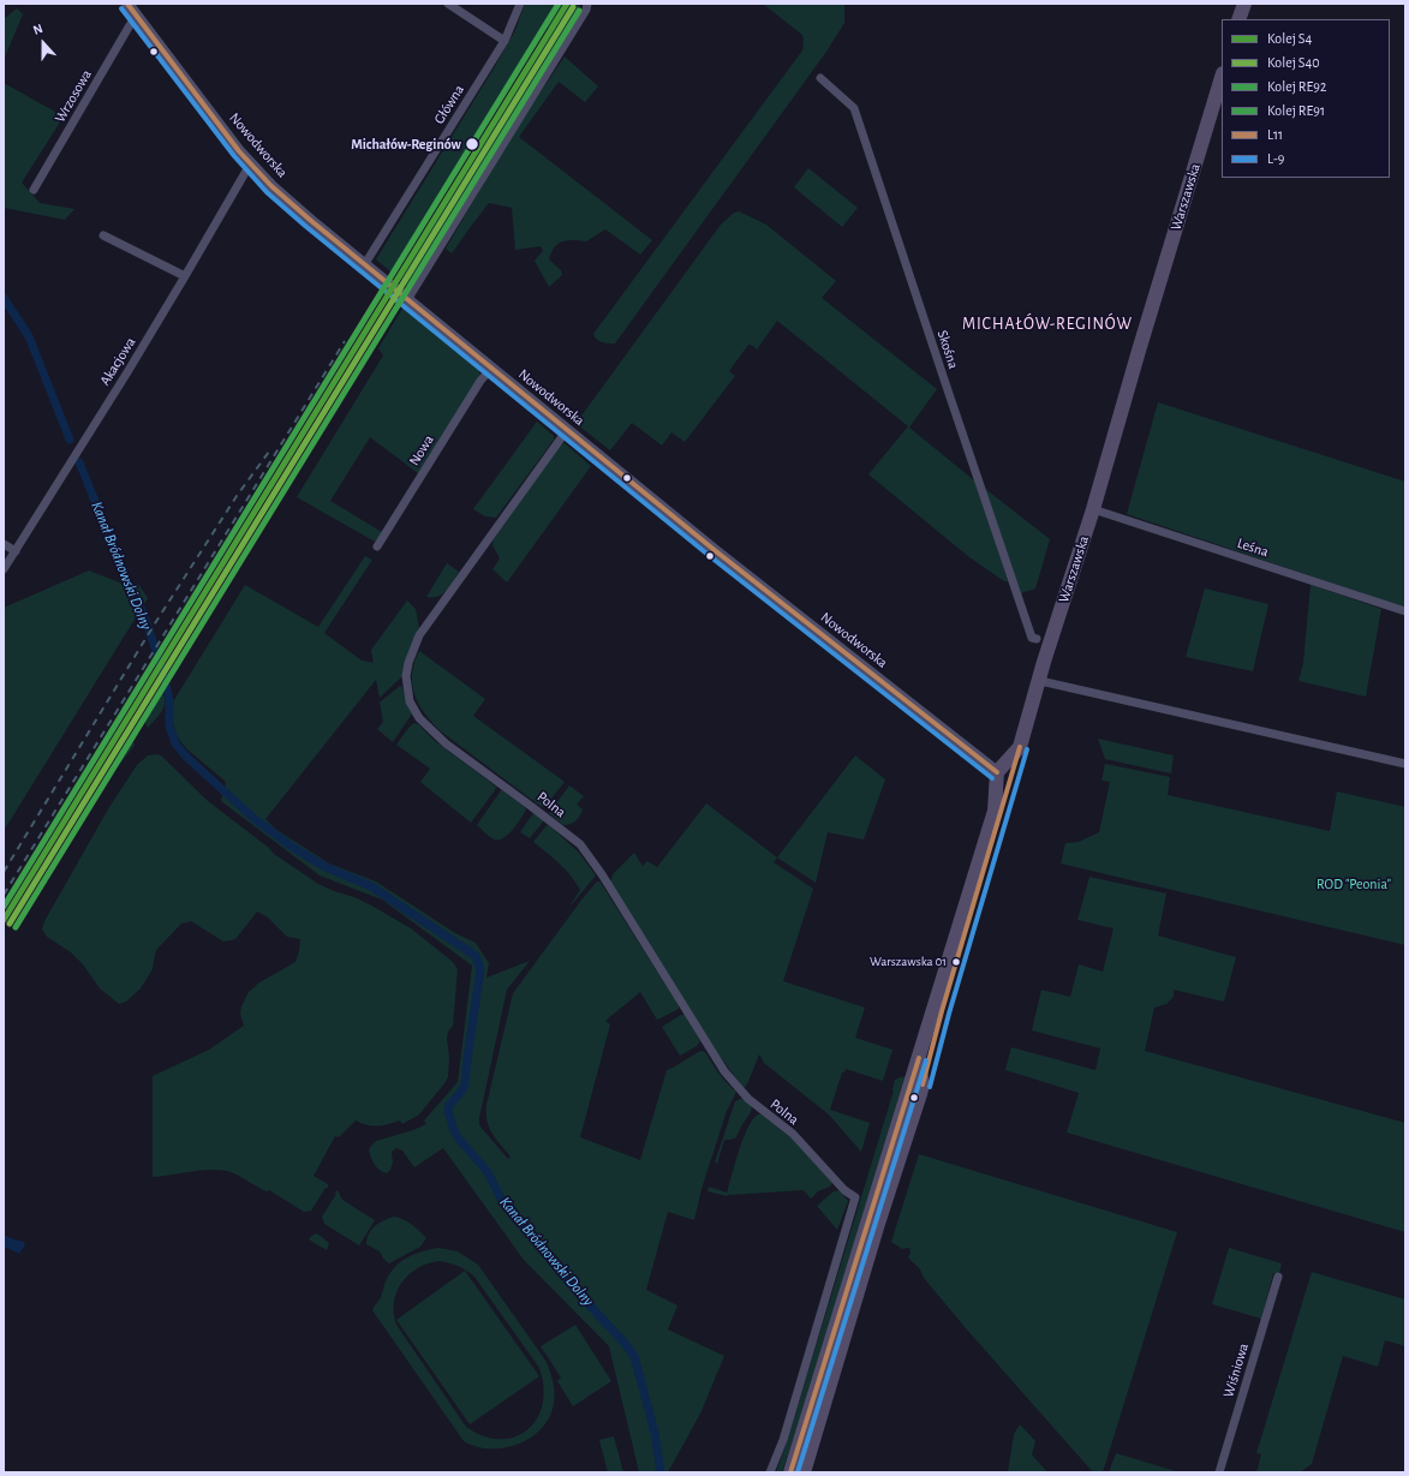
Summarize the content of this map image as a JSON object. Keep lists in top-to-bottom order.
{
  "streets": {
    "main road": ["Nowodworska", "Warszawska"],
    "street": [
      "Wrzosowa",
      "Główna",
      "Skośna",
      "Akacjowa",
      "Nowa",
      "Leśna",
      "Polna",
      "Wiśniowa"
    ]
  },
  "crossings": [
    ["Wrzosowa", "Nowodworska"],
    ["Główna", "Nowodworska"],
    ["Nowodworska", "Warszawska"],
    ["Nowodworska", "Akacjowa"],
    ["Nowodworska", "Nowa"],
    ["Nowodworska", "Polna"],
    ["Warszawska", "Leśna"]
  ],
  "districts": ["MICHAŁÓW-REGINÓW"],
  "water": ["Kanał Bródnowski Dolny"],
  "parks": ["ROD \"Peonia\""],
  "places": ["Michałów-Reginów", "Warszawska 01"],
  "lines": [
    "rail line S4",
    "rail line RE92",
    "transit line L11",
    "rail line S40",
    "transit line L-9",
    "rail line RE91"
  ],
  "legend": [
    "Kolej S4",
    "Kolej S40",
    "Kolej RE92",
    "Kolej RE91",
    "L11",
    "L-9"
  ],
  "north": "top"
}
